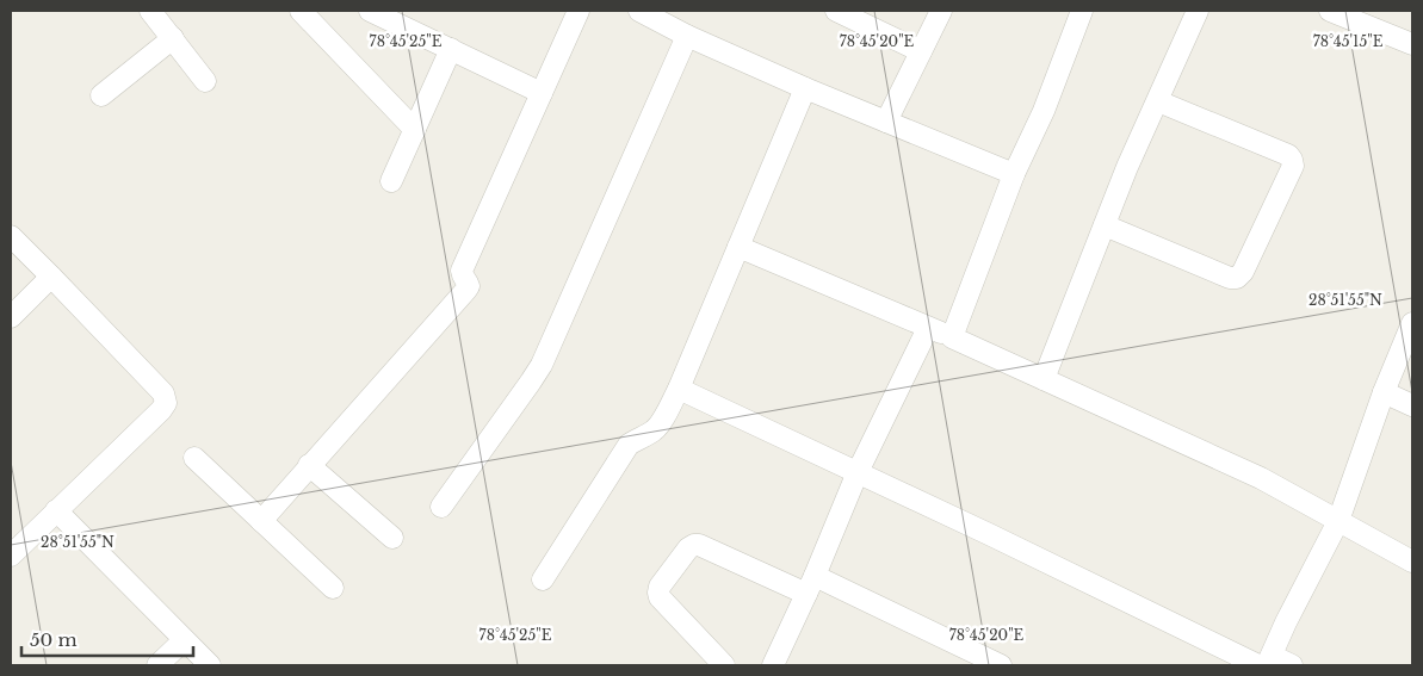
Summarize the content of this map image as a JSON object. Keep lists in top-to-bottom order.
{
  "scale_bar": "50 m",
  "coordinates": [
    "78°45'15\"E",
    "78°45'25\"E",
    "78°45'20\"E",
    "28°51'55\"N"
  ]
}
